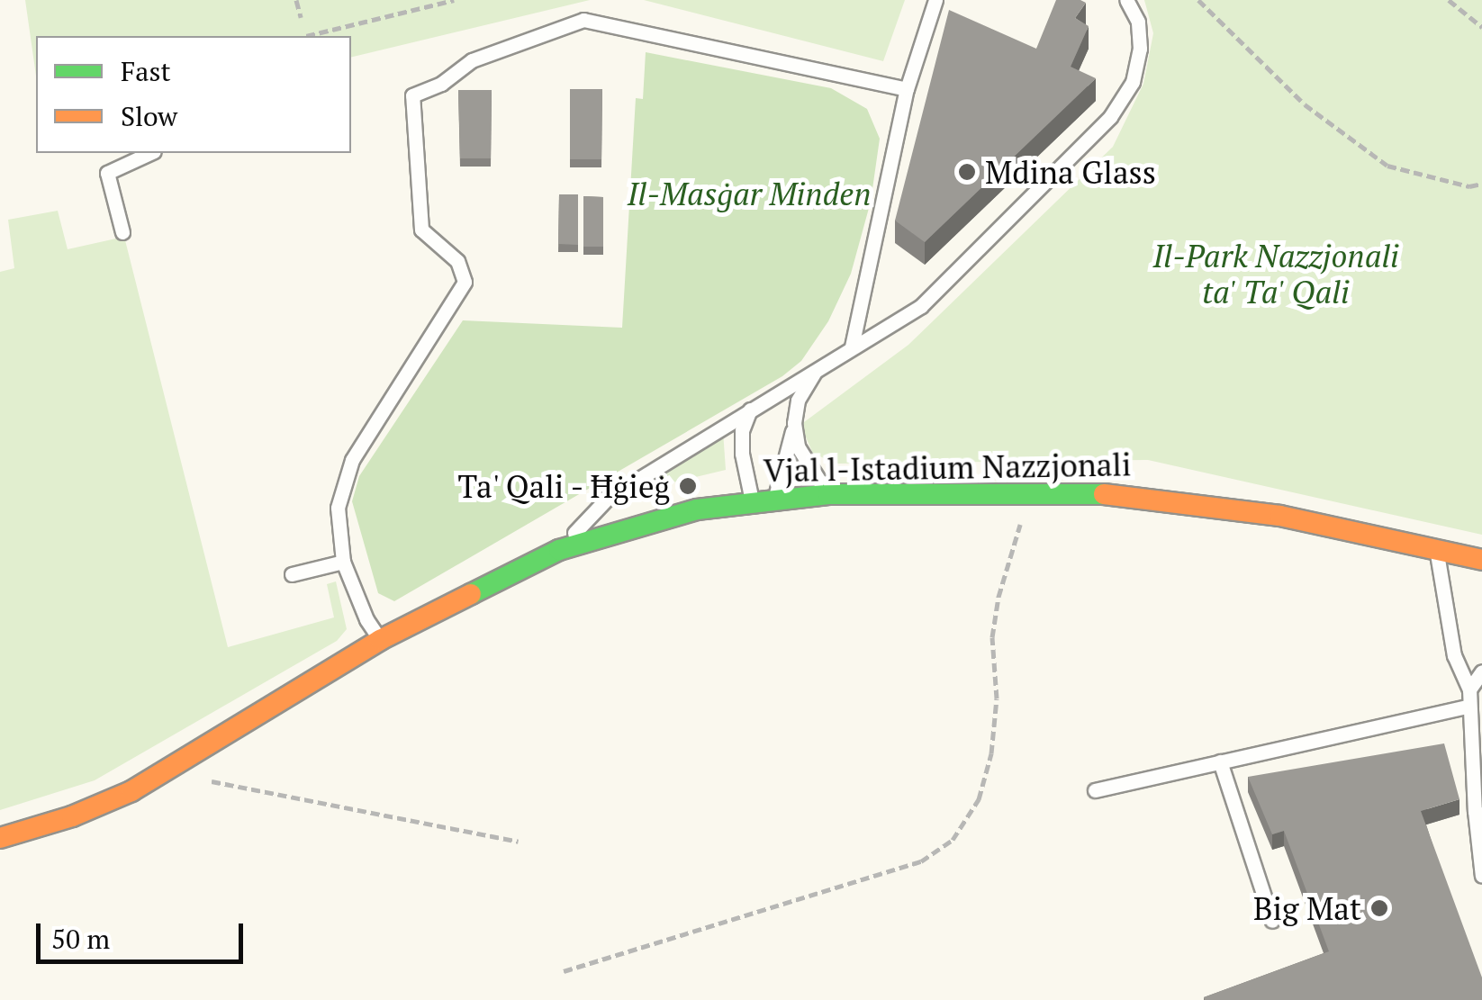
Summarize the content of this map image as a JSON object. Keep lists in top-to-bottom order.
{
  "streets": {
    "main road": ["Vjal l-Istadium Nazzjonali"]
  },
  "parks": ["Il-Masġar Minden", "Il-Park Nazzjonali ta' Ta' Qali"],
  "places": ["Mdina Glass", "Ta' Qali - Ħġieġ", "Big Mat"],
  "legend": ["Fast", "Slow"],
  "scale_bar": "50 m"
}
